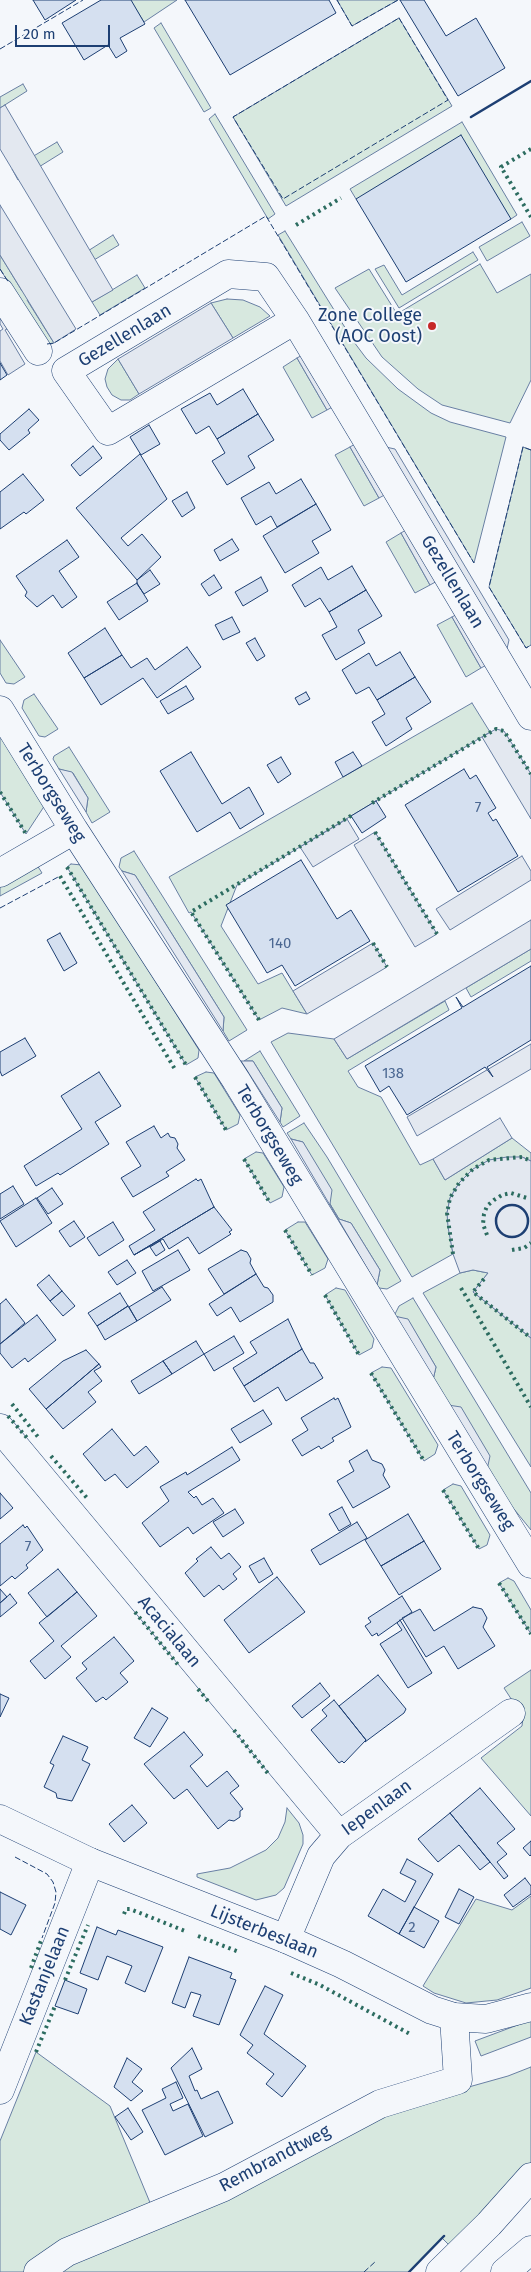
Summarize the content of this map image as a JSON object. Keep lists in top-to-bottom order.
{
  "streets": {
    "street": [
      "Gezellenlaan",
      "Terborgseweg",
      "Acacialaan",
      "Iepenlaan",
      "Lijsterbeslaan",
      "Kastanjelaan",
      "Rembrandtweg"
    ]
  },
  "crossings": [
    ["Acacialaan", "Iepenlaan"],
    ["Iepenlaan", "Lijsterbeslaan"],
    ["Lijsterbeslaan", "Kastanjelaan"],
    ["Lijsterbeslaan", "Rembrandtweg"]
  ],
  "places": ["Zone College (AOC Oost)"],
  "house_numbers": [
    "7",
    "140",
    "138",
    "7",
    "2"
  ],
  "scale_bar": "20 m"
}
